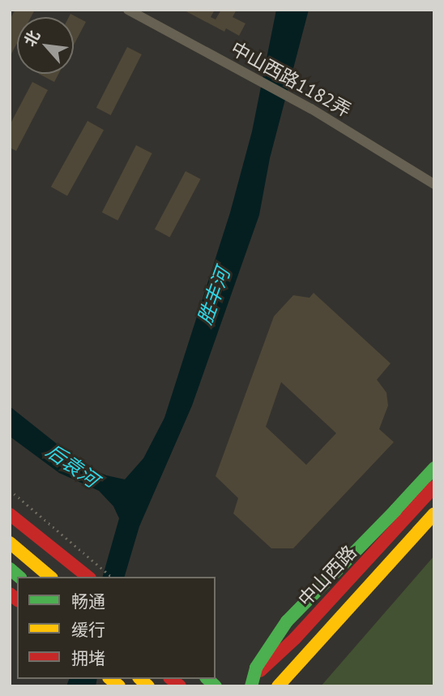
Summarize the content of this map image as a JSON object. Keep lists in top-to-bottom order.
{
  "streets": {
    "main road": ["中山西路"],
    "street": ["中山西路1182弄"]
  },
  "water": ["胜丰河", "后袁河"],
  "legend": ["畅通", "缓行", "拥堵"],
  "north": "top left"
}
